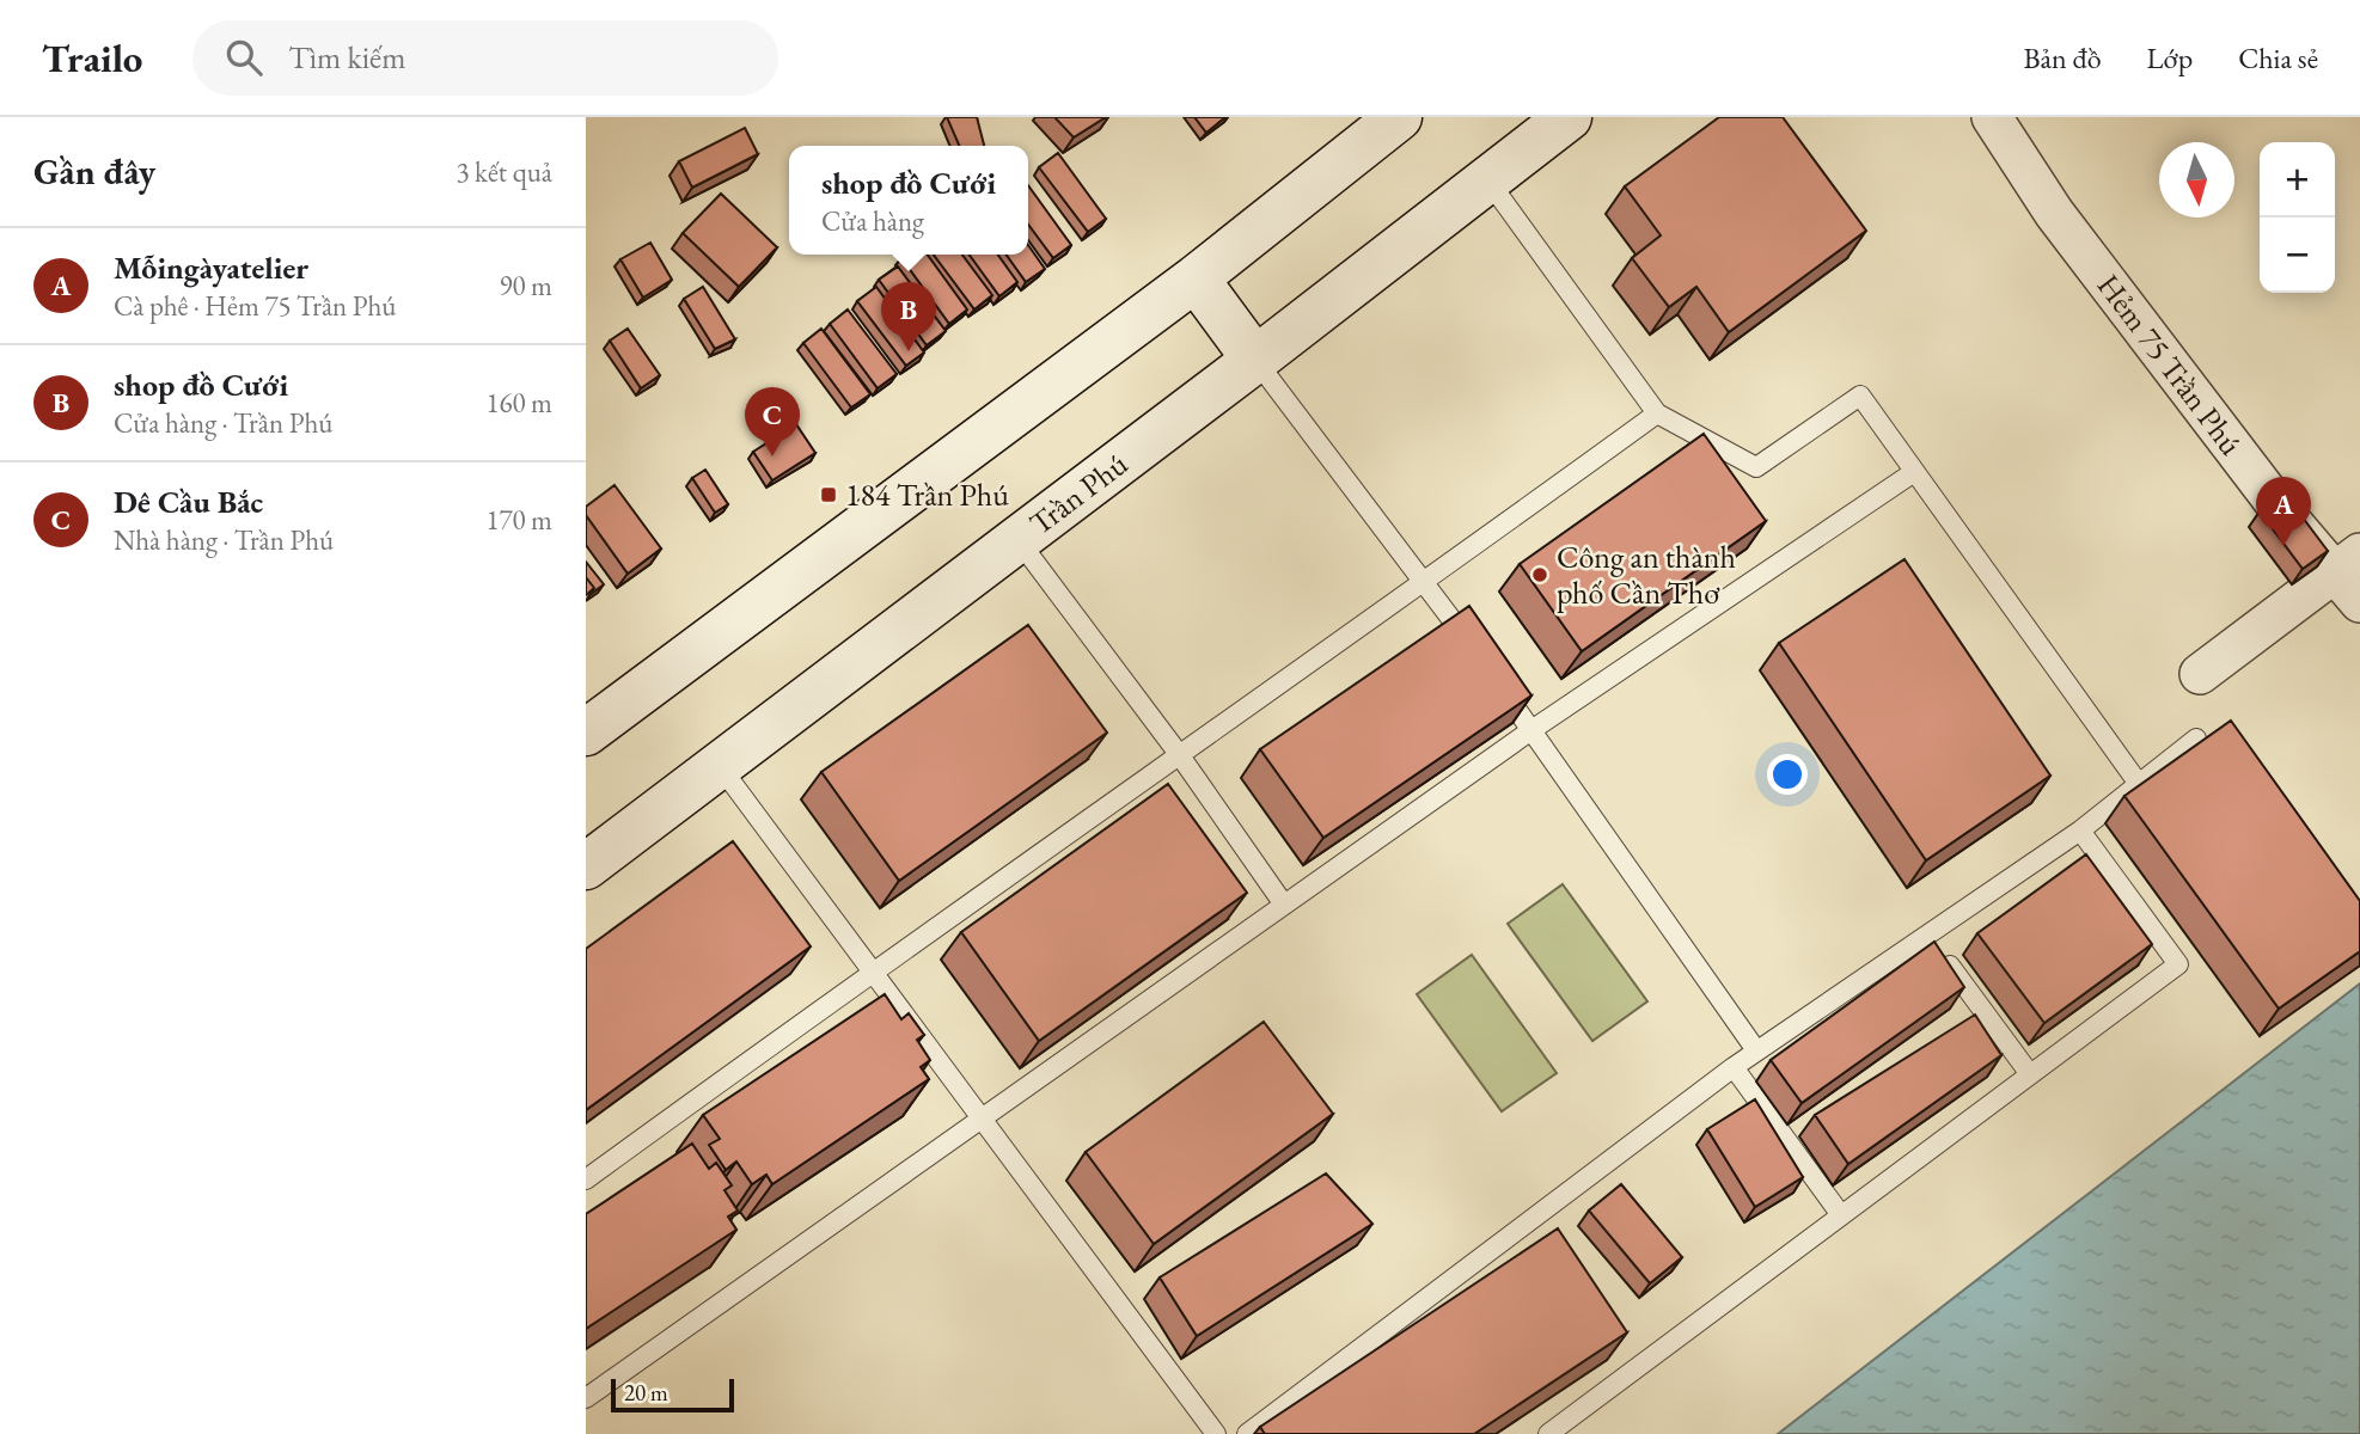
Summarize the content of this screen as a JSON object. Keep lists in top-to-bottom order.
{
  "streets": {
    "street": ["Hẻm 75 Trần Phú", "Trần Phú"]
  },
  "places": {
    "transit": ["184 Trần Phú"],
    "other": ["Công an thành phố Cần Thơ"]
  },
  "scale_bar": "20 m",
  "north": "bottom",
  "page": {
    "header": "Trailo",
    "search": "Tìm kiếm",
    "nav": ["Bản đồ", "Lớp", "Chia sẻ"],
    "heading": ["Gần đây", "3 kết quả"],
    "map_buttons": ["+", "−"],
    "popup": ["shop đồ Cưới", "Cửa hàng"],
    "list": [
      {
        "mark": "A",
        "name": "Mỗingàyatelier",
        "note": "Cà phê · Hẻm 75 Trần Phú",
        "value": "90 m"
      },
      {
        "mark": "B",
        "name": "shop đồ Cưới",
        "note": "Cửa hàng · Trần Phú",
        "value": "160 m"
      },
      {
        "mark": "C",
        "name": "Dê Cầu Bắc",
        "note": "Nhà hàng · Trần Phú",
        "value": "170 m"
      }
    ],
    "pins": ["B", "C", "A"],
    "scale": "20 m"
  }
}
